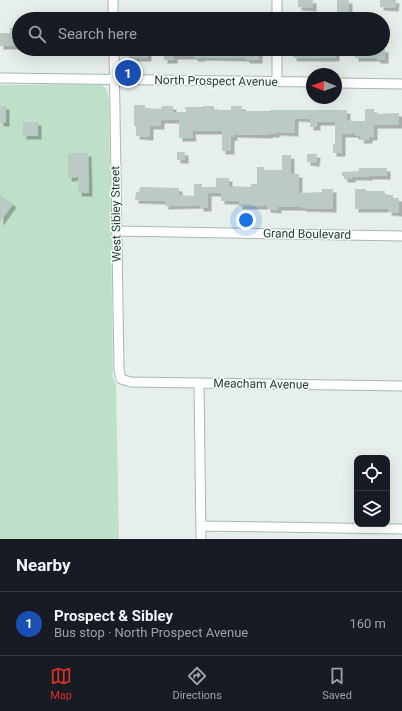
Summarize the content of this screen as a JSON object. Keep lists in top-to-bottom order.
{
  "streets": {
    "street": [
      "North Prospect Avenue",
      "West Sibley Street",
      "Grand Boulevard",
      "Meacham Avenue"
    ]
  },
  "crossings": [
    ["North Prospect Avenue", "West Sibley Street"],
    ["West Sibley Street", "Grand Boulevard"],
    ["West Sibley Street", "Meacham Avenue"]
  ],
  "north": "left",
  "page": {
    "search": "Search here",
    "pins": "1",
    "heading": "Nearby",
    "list": [
      {
        "mark": "1",
        "name": "Prospect & Sibley",
        "note": "Bus stop · North Prospect Avenue",
        "value": "160 m"
      }
    ],
    "nav": ["Map", "Directions", "Saved"]
  }
}
